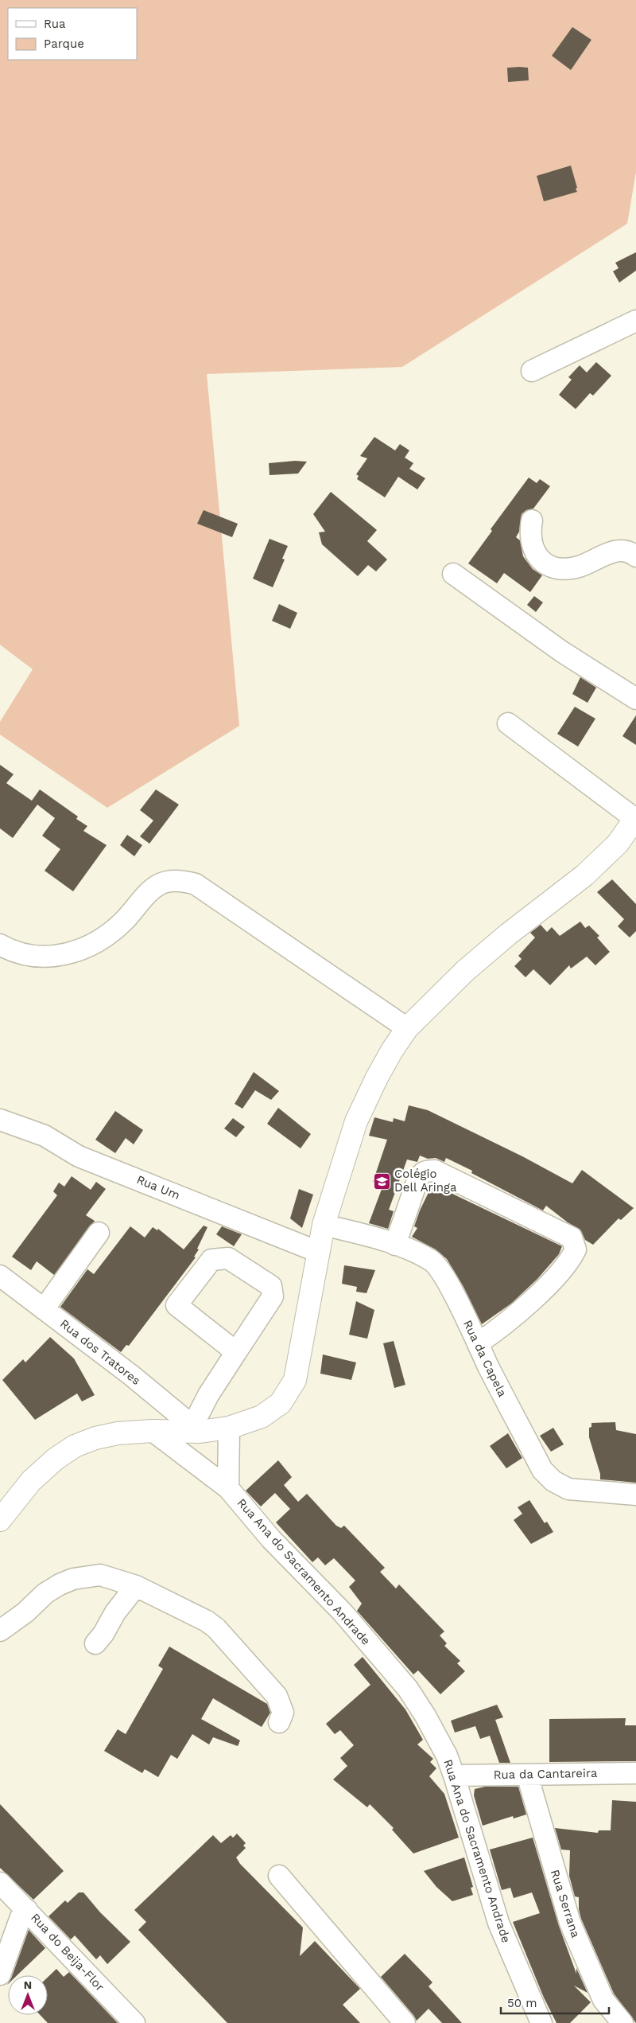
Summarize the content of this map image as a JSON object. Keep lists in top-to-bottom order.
{
  "streets": {
    "street": [
      "Rua Um",
      "Rua dos Tratores",
      "Rua da Capela",
      "Rua Ana do Sacramento Andrade",
      "Rua da Cantareira",
      "Rua Serrana",
      "Rua do Beija-Flor"
    ]
  },
  "crossings": [
    ["Rua Ana do Sacramento Andrade", "Rua da Cantareira"],
    ["Rua da Cantareira", "Rua Serrana"]
  ],
  "places": {
    "school or university": ["Colégio Dell Aringa"]
  },
  "legend": ["Rua", "Parque"],
  "scale_bar": "50 m",
  "north": "top"
}
